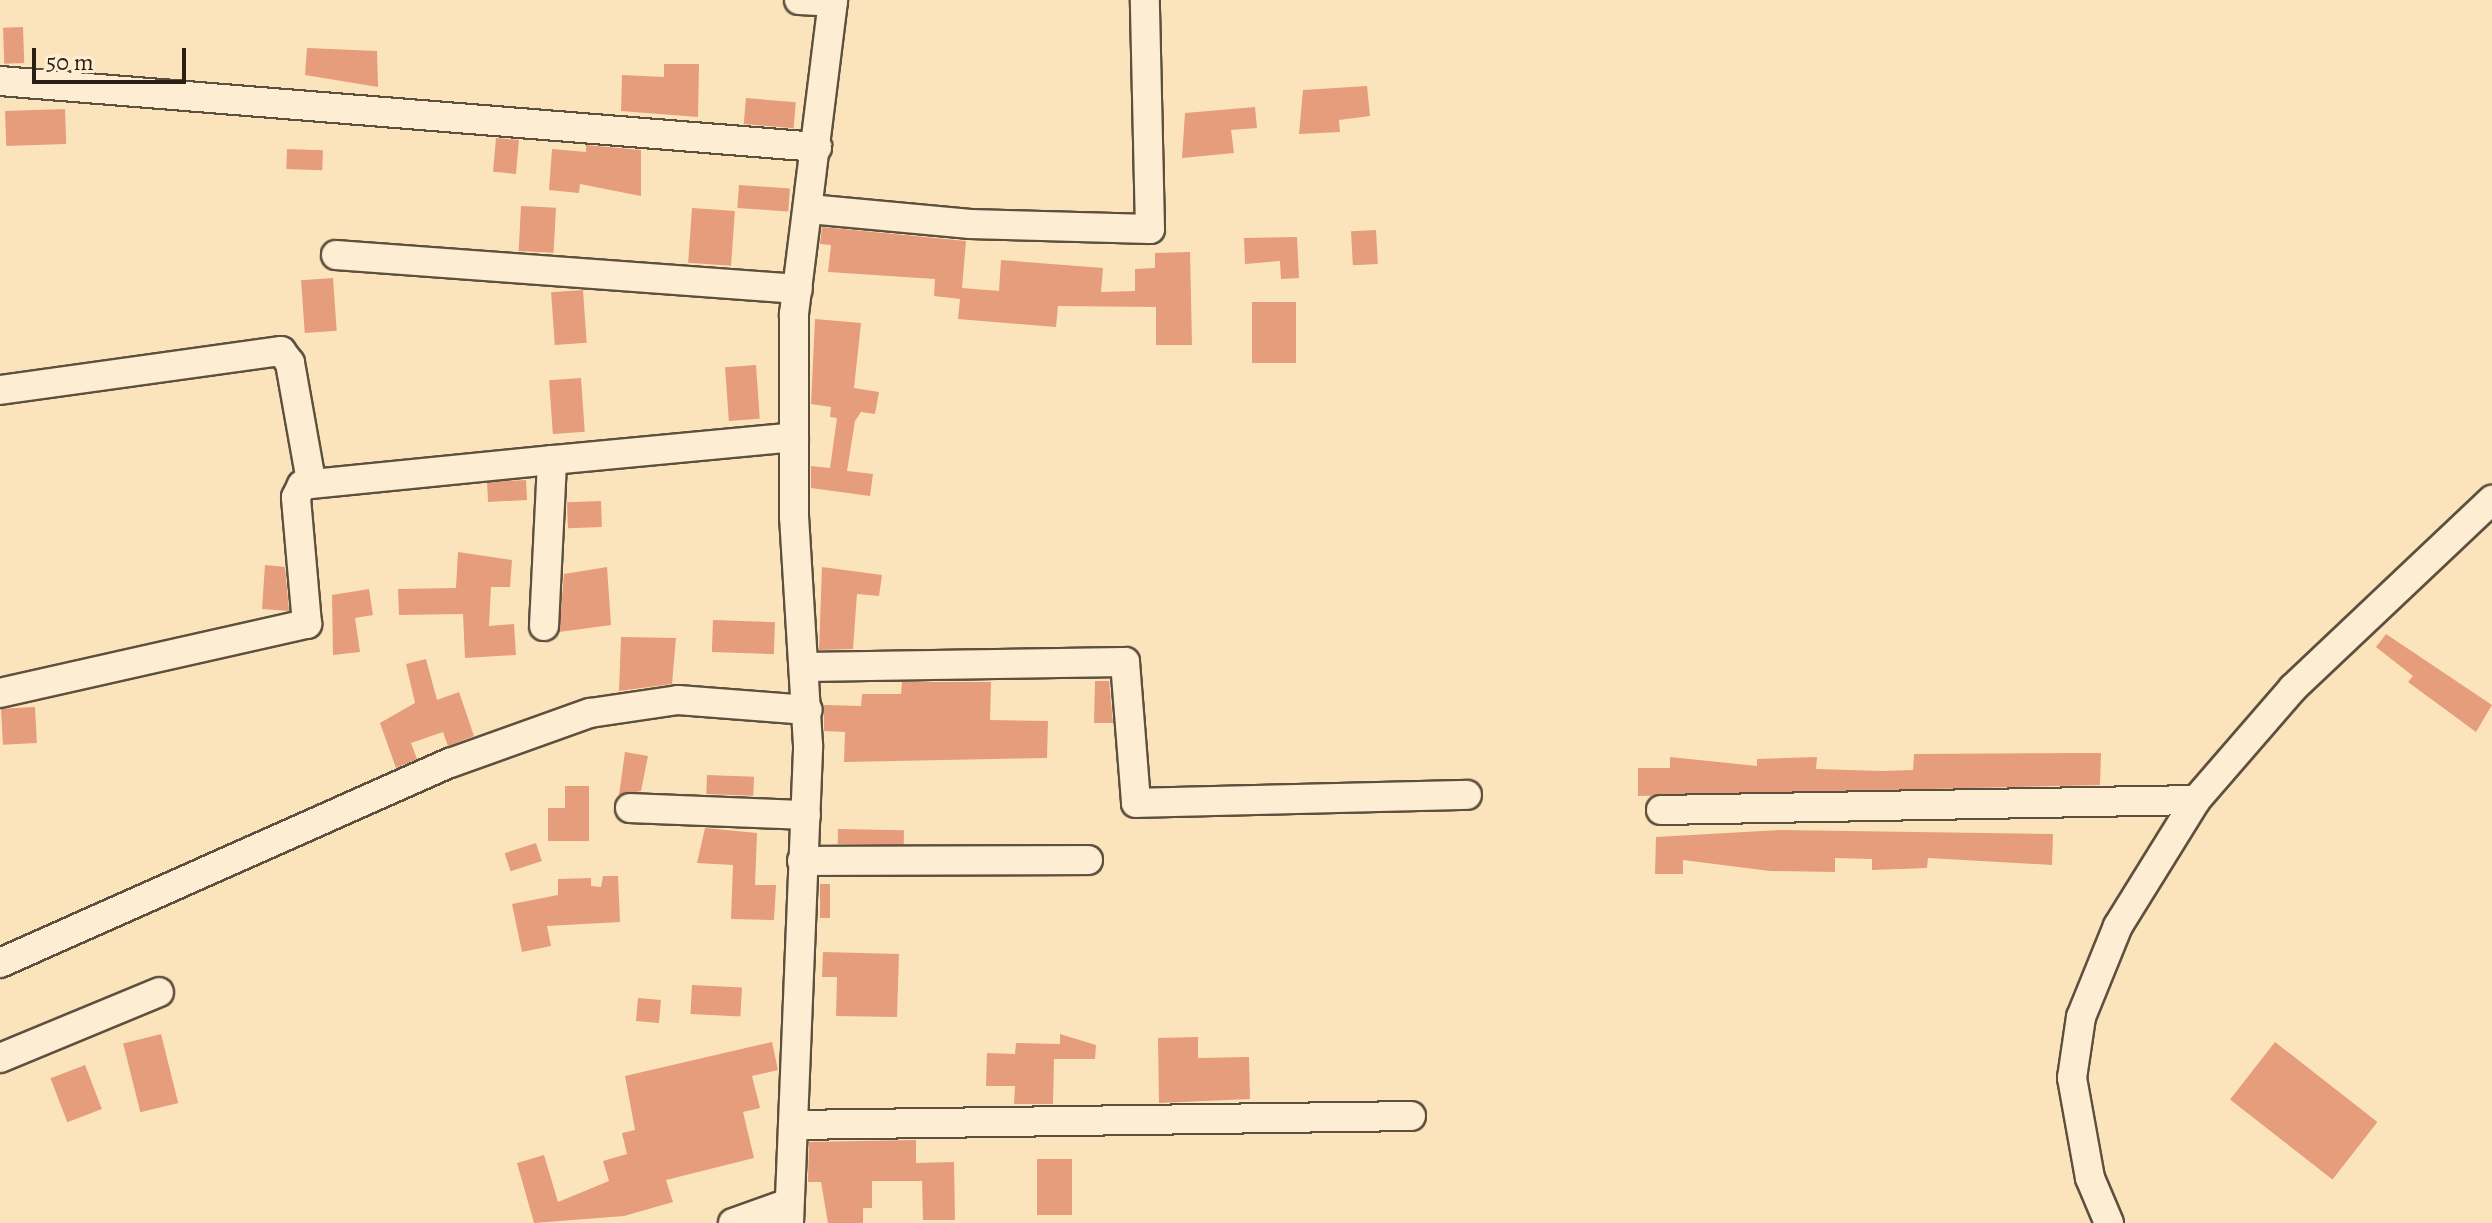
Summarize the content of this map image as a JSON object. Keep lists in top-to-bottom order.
{
  "scale_bar": "50 m"
}
